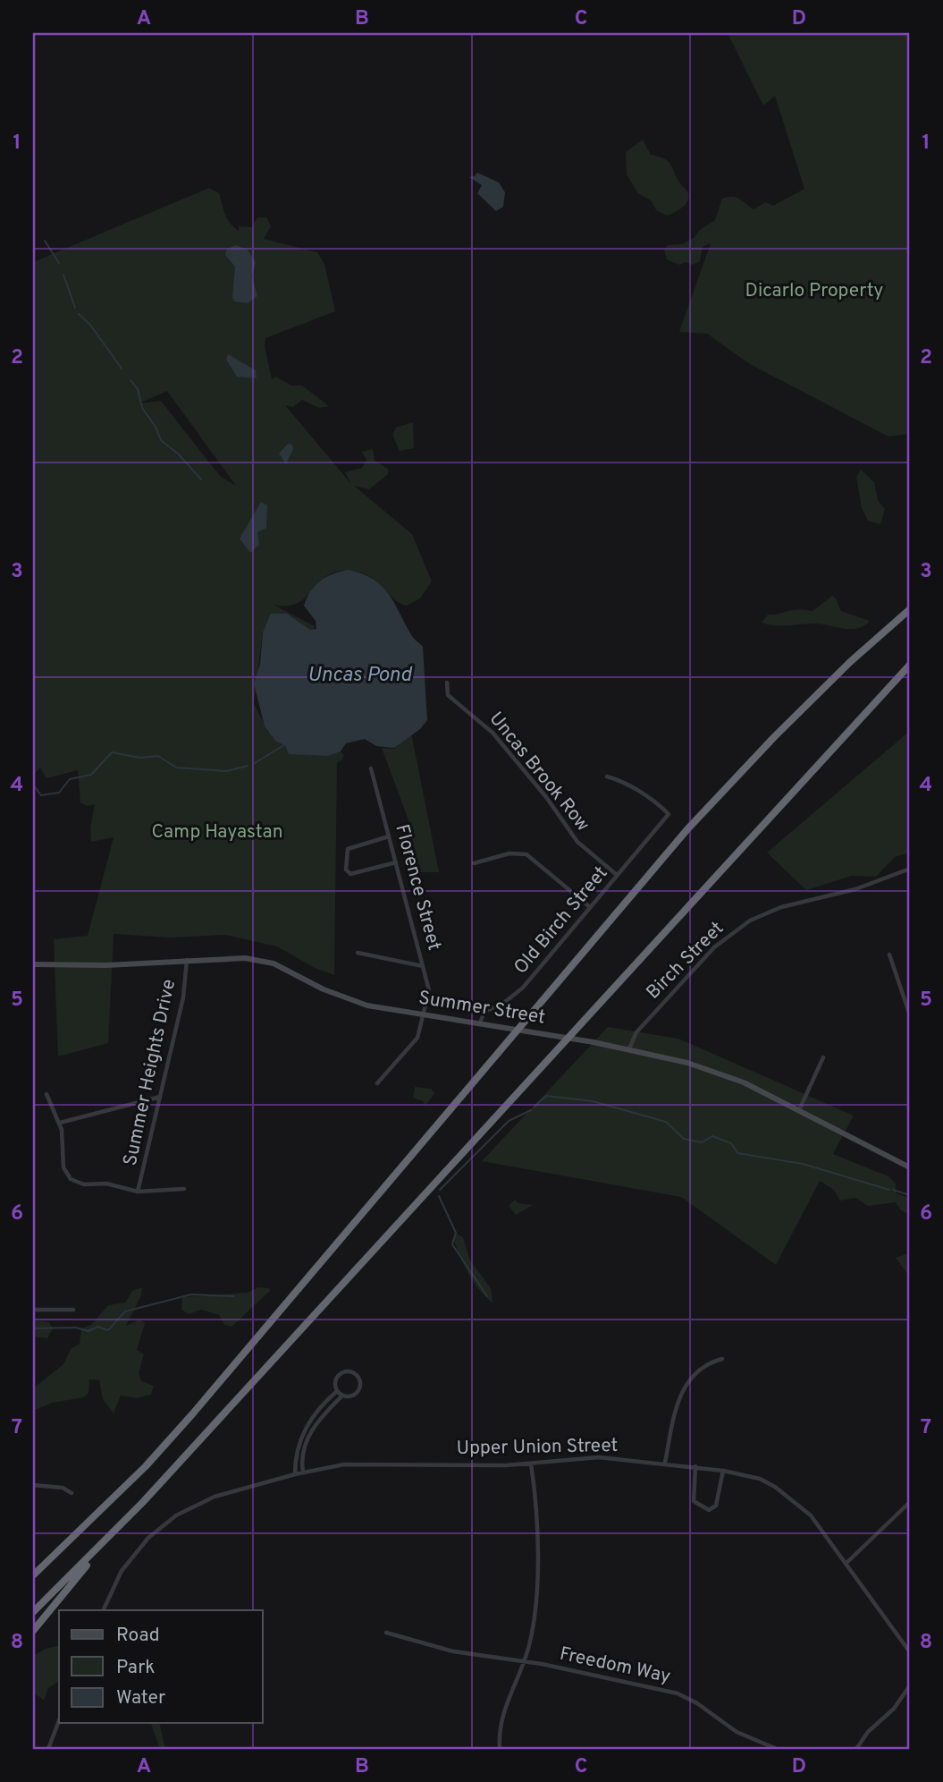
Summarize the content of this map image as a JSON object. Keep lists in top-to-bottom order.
{
  "streets": {
    "main road": ["Summer Street"],
    "street": [
      "Uncas Brook Row",
      "Florence Street",
      "Old Birch Street",
      "Birch Street",
      "Summer Heights Drive",
      "Upper Union Street",
      "Freedom Way"
    ]
  },
  "crossings": [
    ["Uncas Brook Row", "Old Birch Street"],
    ["Florence Street", "Summer Street"],
    ["Old Birch Street", "Summer Street"],
    ["Birch Street", "Summer Street"],
    ["Summer Street", "Summer Heights Drive"]
  ],
  "water": ["Uncas Pond"],
  "parks": ["Dicarlo Property", "Camp Hayastan"],
  "legend": ["Road", "Park", "Water"],
  "grid": {
    "columns": [
      "A",
      "B",
      "C",
      "D"
    ],
    "rows": [
      "1",
      "2",
      "3",
      "4",
      "5",
      "6",
      "7",
      "8"
    ]
  }
}
